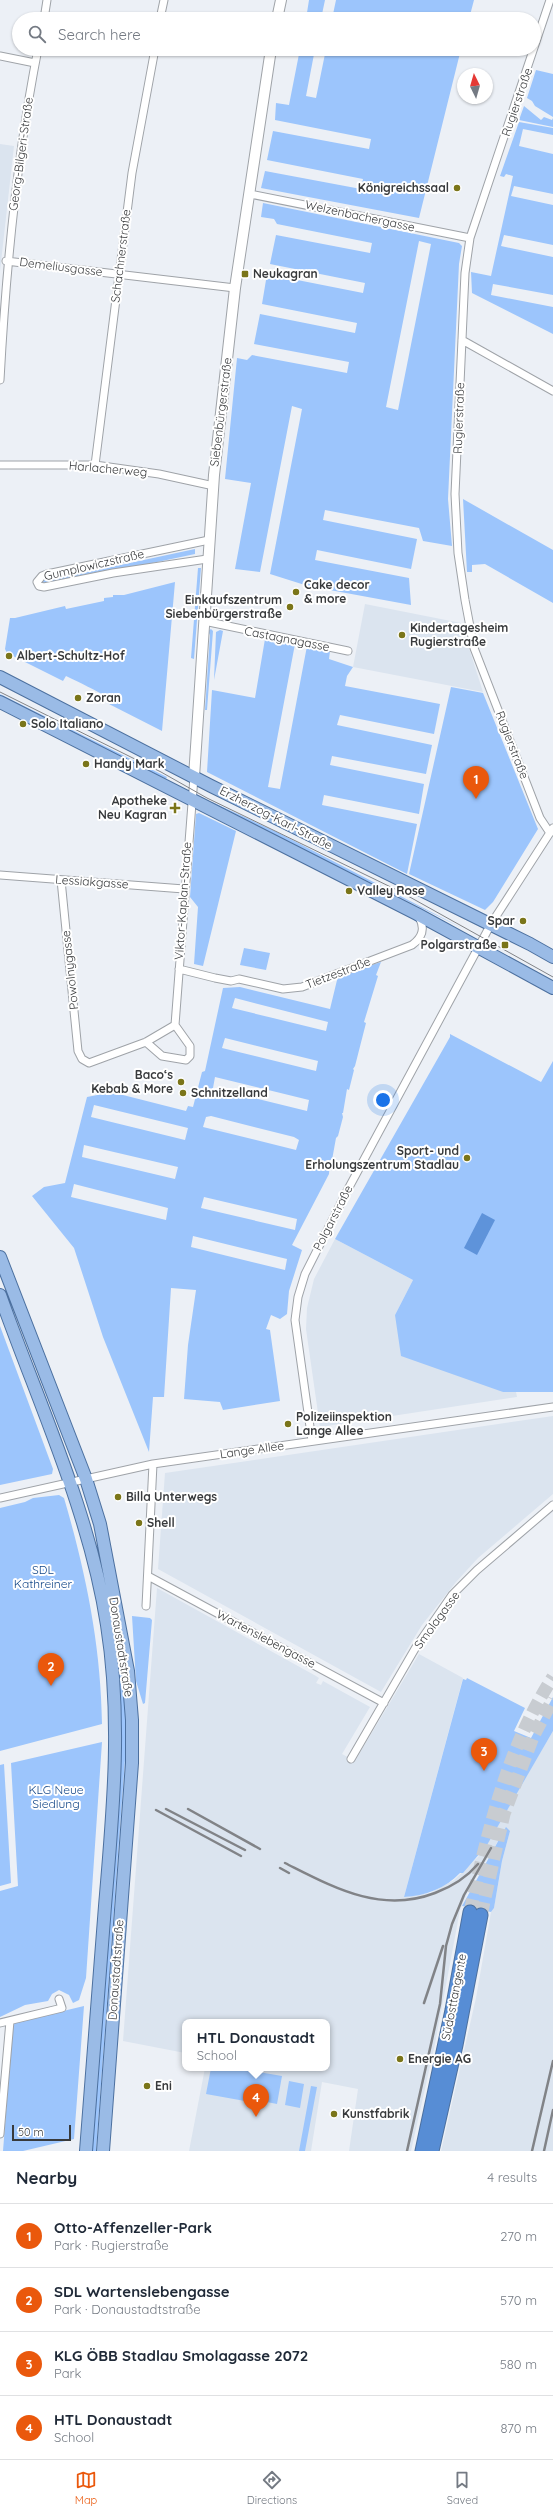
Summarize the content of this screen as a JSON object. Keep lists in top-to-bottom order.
{
  "streets": {
    "highway": ["Südosttangente"],
    "main road": ["Erzherzog-Karl-Straße", "Donaustadtstraße"],
    "street": [
      "Rugierstraße",
      "Georg-Bilgeri-Straße",
      "Welzenbachergasse",
      "Schachnerstraße",
      "Demeliusgasse",
      "Siebenbürgerstraße",
      "Harlacherweg",
      "Gumplowiczstraße",
      "Castagnagasse",
      "Lessiakgasse",
      "Viktor-Kaplan-Straße",
      "Powolnygasse",
      "Tietzestraße",
      "Polgarstraße",
      "Lange Allee",
      "Smolagasse",
      "Wartenslebengasse"
    ]
  },
  "crossings": [
    ["Rugierstraße", "Welzenbachergasse"],
    ["Rugierstraße", "Polgarstraße"],
    ["Georg-Bilgeri-Straße", "Demeliusgasse"],
    ["Welzenbachergasse", "Siebenbürgerstraße"],
    ["Schachnerstraße", "Demeliusgasse"],
    ["Schachnerstraße", "Harlacherweg"],
    ["Demeliusgasse", "Siebenbürgerstraße"],
    ["Siebenbürgerstraße", "Harlacherweg"],
    ["Siebenbürgerstraße", "Gumplowiczstraße"],
    ["Siebenbürgerstraße", "Castagnagasse"],
    ["Siebenbürgerstraße", "Erzherzog-Karl-Straße"],
    ["Siebenbürgerstraße", "Viktor-Kaplan-Straße"],
    ["Erzherzog-Karl-Straße", "Viktor-Kaplan-Straße"],
    ["Erzherzog-Karl-Straße", "Tietzestraße"],
    ["Erzherzog-Karl-Straße", "Polgarstraße"],
    ["Lessiakgasse", "Viktor-Kaplan-Straße"],
    ["Lessiakgasse", "Powolnygasse"],
    ["Viktor-Kaplan-Straße", "Tietzestraße"],
    ["Polgarstraße", "Lange Allee"],
    ["Lange Allee", "Donaustadtstraße"],
    ["Smolagasse", "Wartenslebengasse"]
  ],
  "parks": ["SDL Kathreiner", "KLG Neue Siedlung"],
  "places": {
    "other": [
      "Königreichssaal",
      "Cake decor & more",
      "Einkaufszentrum Siebenbürgerstraße",
      "Kindertagesheim Rugierstraße",
      "Albert-Schultz-Hof",
      "Zoran",
      "Solo Italiano",
      "Handy Mark",
      "Valley Rose",
      "Spar",
      "Baco‘s Kebab & More",
      "Schnitzelland",
      "Sport- und Erholungszentrum Stadlau",
      "Polizeiinspektion Lange Allee",
      "Billa Unterwegs",
      "Shell",
      "Energie AG",
      "Eni",
      "Kunstfabrik"
    ],
    "transit": ["Neukagran", "Polgarstraße"],
    "health": ["Apotheke Neu Kagran"]
  },
  "scale_bar": "50 m",
  "north": "top",
  "page": {
    "search": "Search here",
    "pins": [
      "1",
      "2",
      "3",
      "4"
    ],
    "popup": ["HTL Donaustadt", "School"],
    "scale": "50 m",
    "heading": ["Nearby", "4 results"],
    "list": [
      {
        "mark": "1",
        "name": "Otto-Affenzeller-Park",
        "note": "Park · Rugierstraße",
        "value": "270 m"
      },
      {
        "mark": "2",
        "name": "SDL Wartenslebengasse",
        "note": "Park · Donaustadtstraße",
        "value": "570 m"
      },
      {
        "mark": "3",
        "name": "KLG ÖBB Stadlau Smolagasse 2072",
        "note": "Park",
        "value": "580 m"
      },
      {
        "mark": "4",
        "name": "HTL Donaustadt",
        "note": "School",
        "value": "870 m"
      }
    ],
    "nav": ["Map", "Directions", "Saved"]
  }
}
